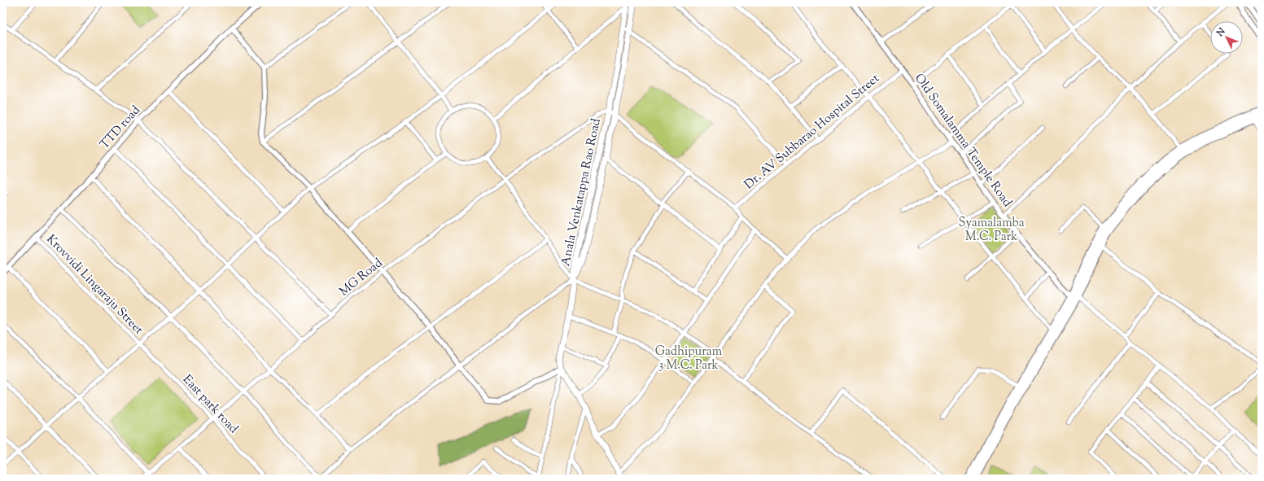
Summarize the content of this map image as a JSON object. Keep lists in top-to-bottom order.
{
  "streets": {
    "main road": ["Anala Venkatappa Rao Road"],
    "street": [
      "TTD road",
      "Dr. AV Subbarao Hospital Street",
      "Old Somalamma Temple Road",
      "MG Road",
      "Krovvidi Lingaraju Street",
      "East park road"
    ]
  },
  "crossings": [
    ["TTD road", "Krovvidi Lingaraju Street"],
    ["Dr. AV Subbarao Hospital Street", "Old Somalamma Temple Road"],
    ["Anala Venkatappa Rao Road", "MG Road"],
    ["MG Road", "East park road"],
    ["Krovvidi Lingaraju Street", "East park road"]
  ],
  "parks": ["Syamalamba M.C. Park", "Gadhipuram 3 M.C. Park"],
  "north": "top left"
}
